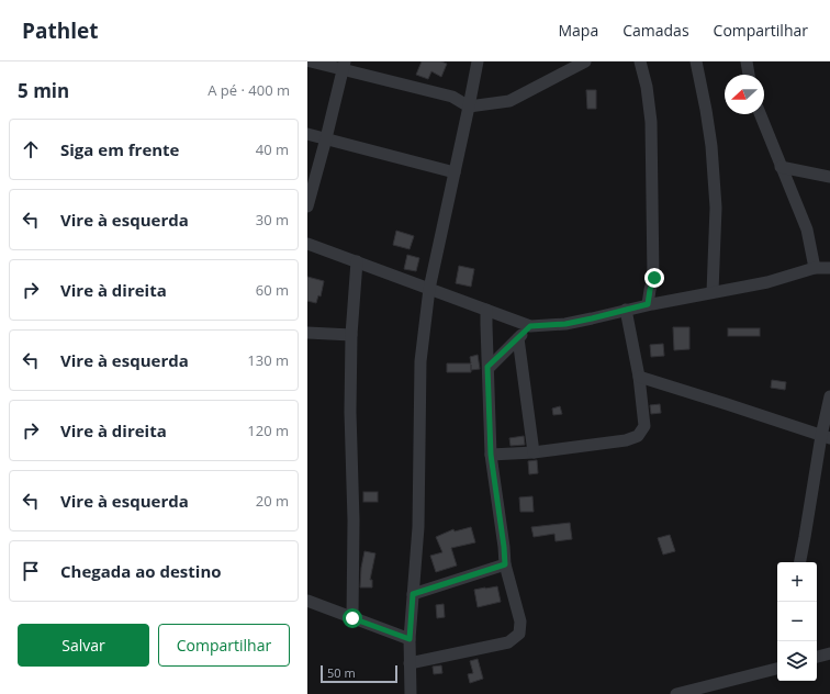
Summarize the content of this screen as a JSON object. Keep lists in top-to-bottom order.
{
  "scale_bar": "50 m",
  "north": "left",
  "page": {
    "header": "Pathlet",
    "nav": ["Mapa", "Camadas", "Compartilhar"],
    "heading": ["5 min", "A pé · 400 m"],
    "list": [
      ["Siga em frente", "40 m"],
      ["Vire à esquerda", "30 m"],
      ["Vire à direita", "60 m"],
      ["Vire à esquerda", "130 m"],
      ["Vire à direita", "120 m"],
      ["Vire à esquerda", "20 m"],
      "Chegada ao destino"
    ],
    "map_buttons": ["+", "−"],
    "buttons": ["Salvar", "Compartilhar"],
    "scale": "50 m"
  }
}
